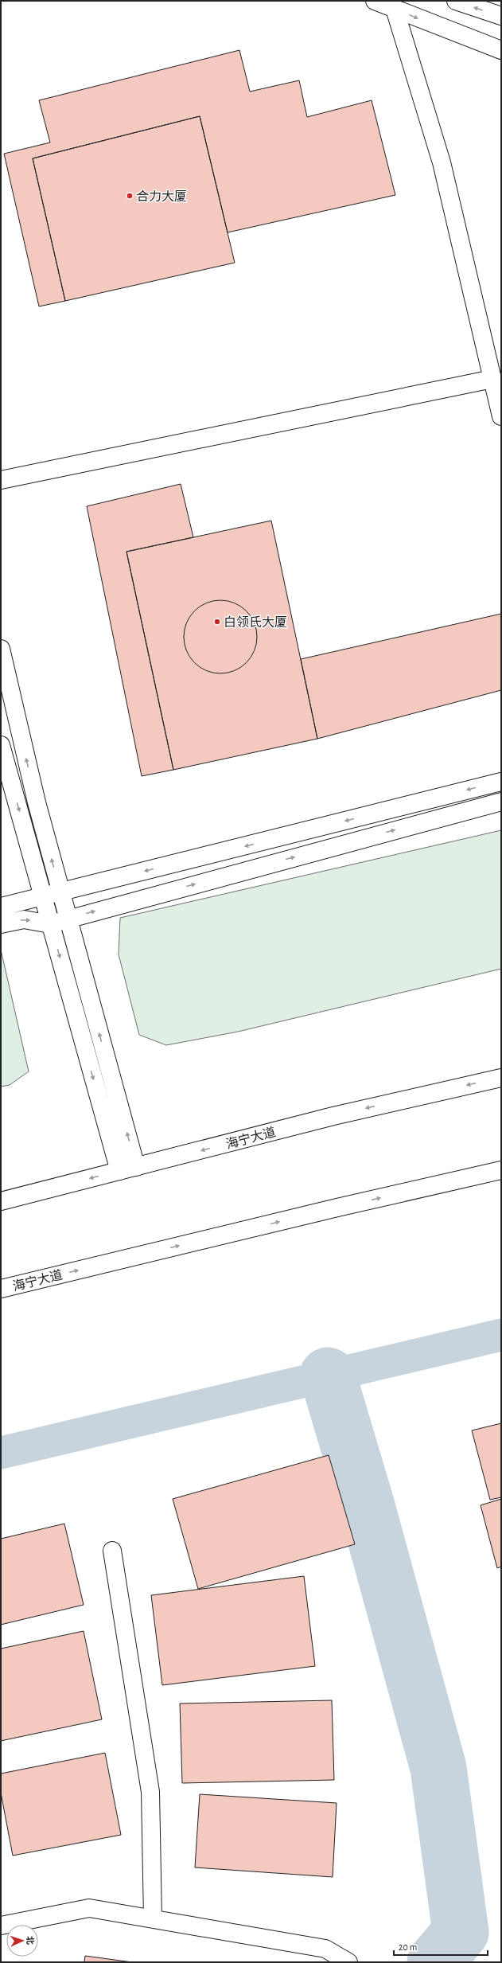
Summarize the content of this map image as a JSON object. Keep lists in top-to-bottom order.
{
  "streets": {
    "main road": ["海宁大道"]
  },
  "places": ["合力大厦", "白领氏大厦"],
  "scale_bar": "20 m",
  "north": "right"
}
